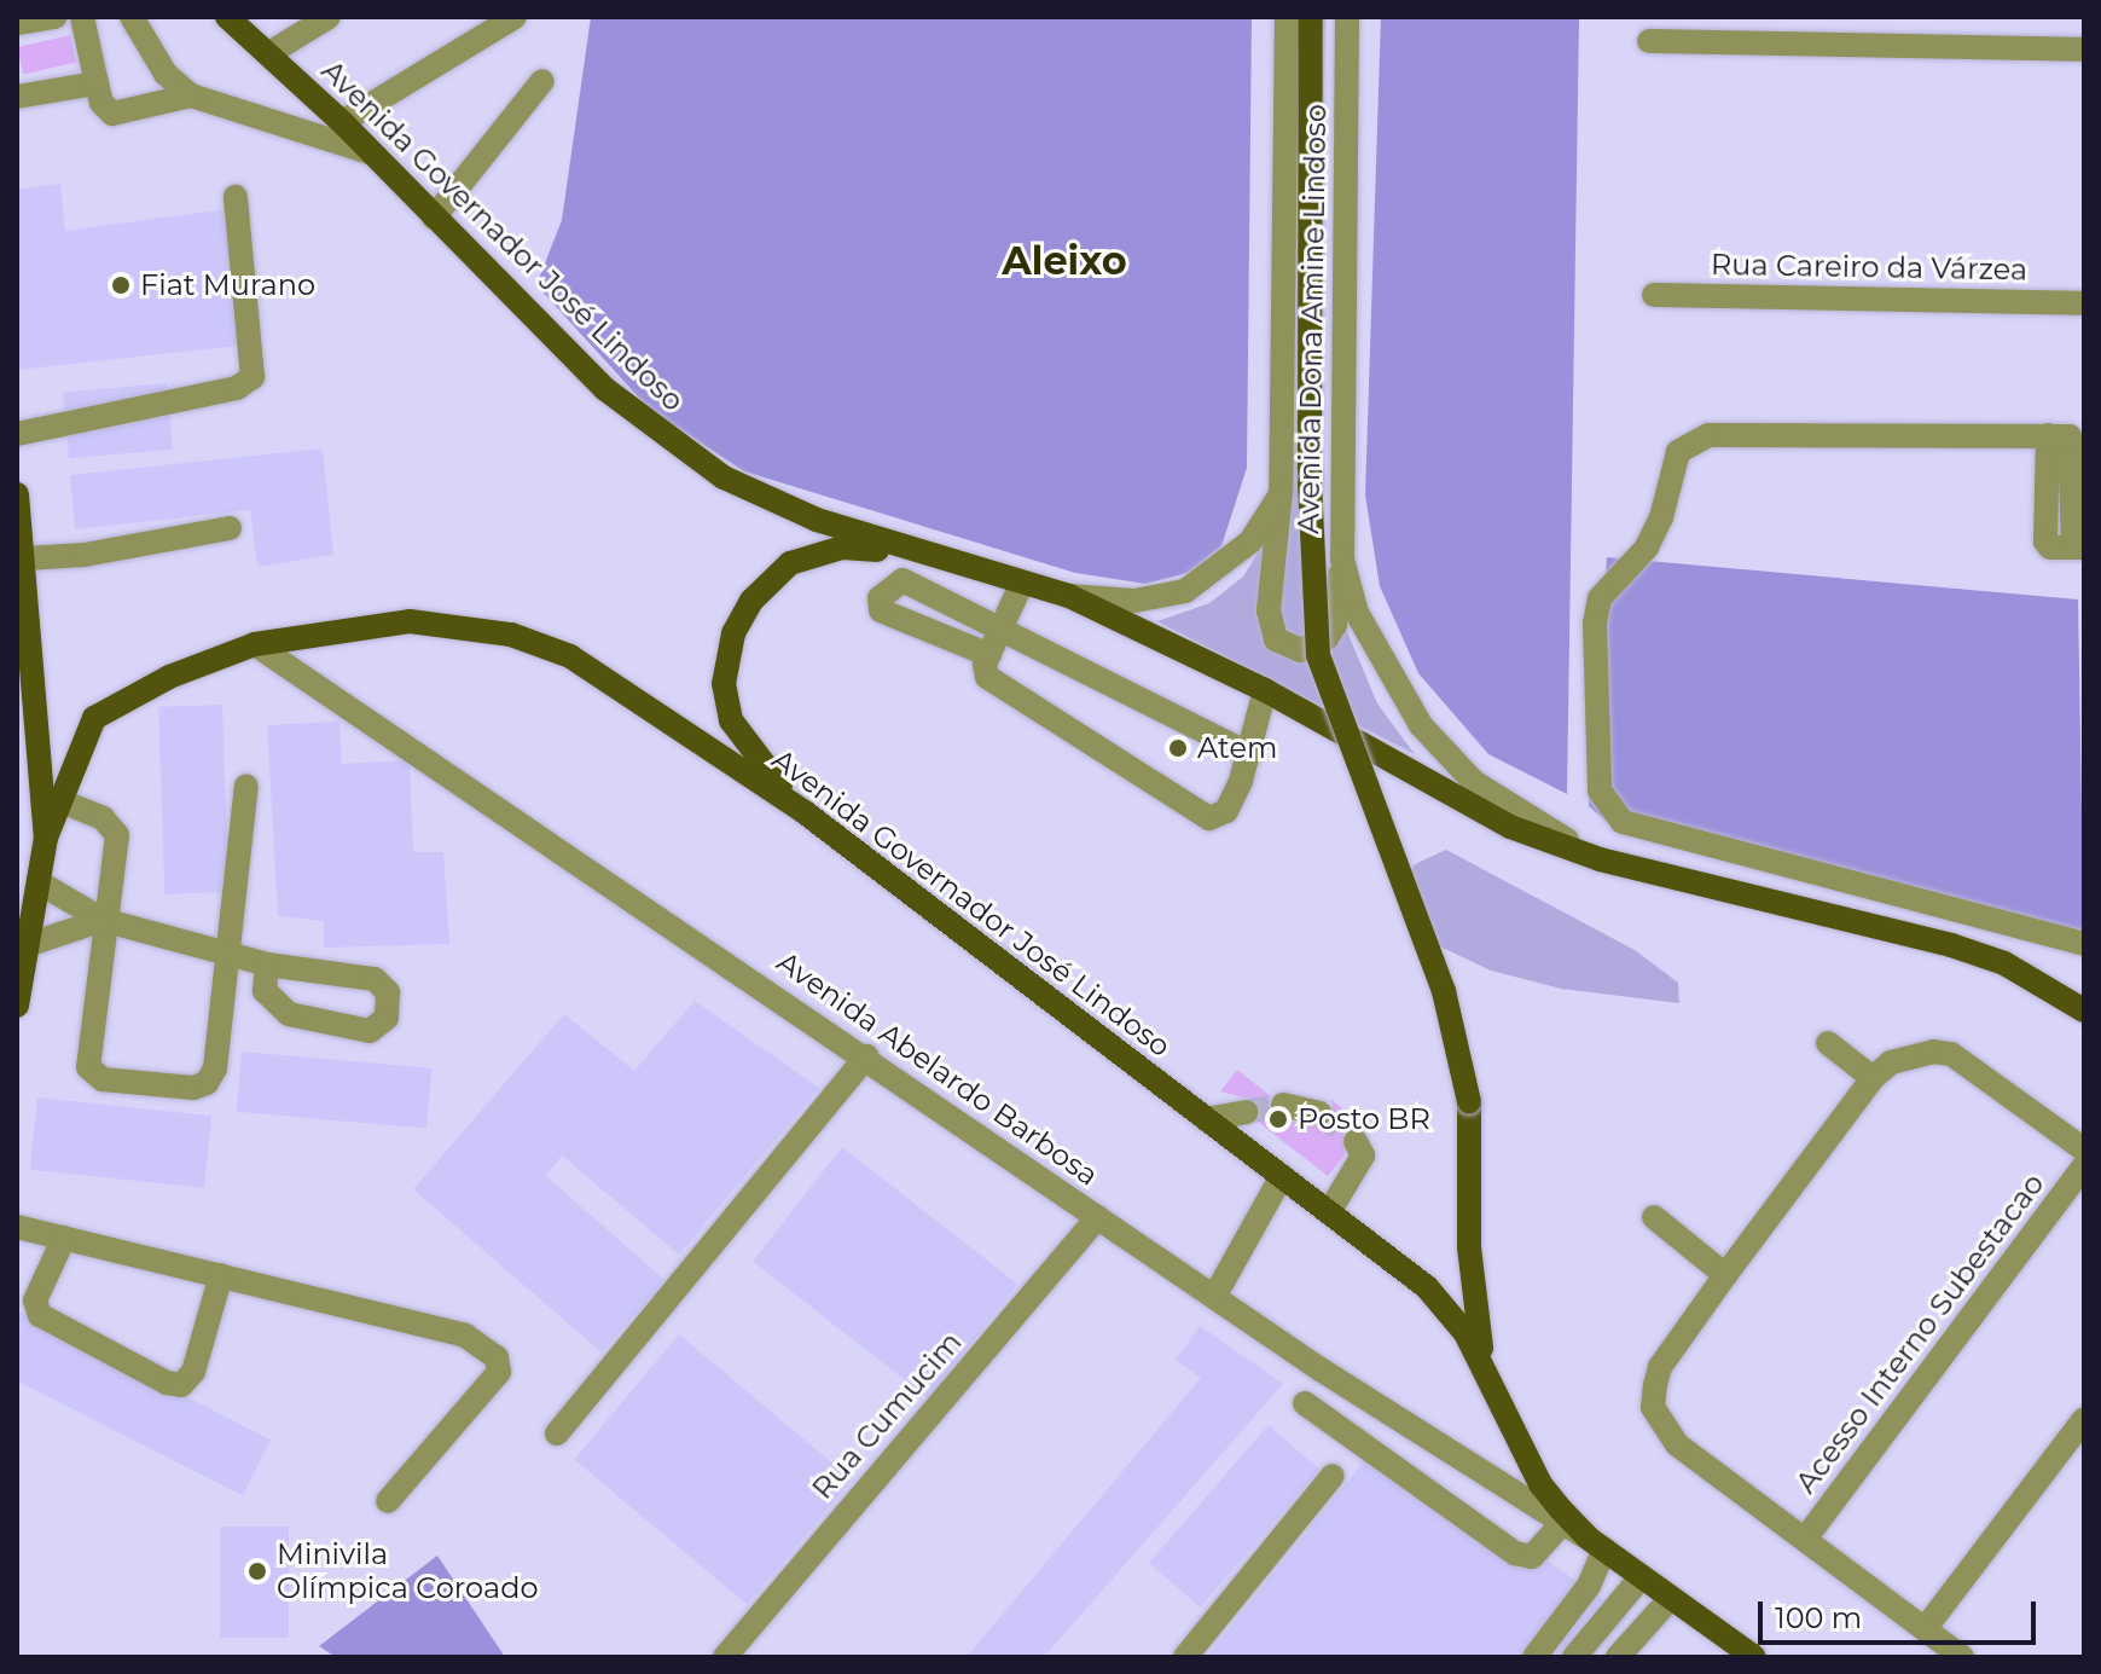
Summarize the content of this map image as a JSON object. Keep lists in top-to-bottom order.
{
  "streets": {
    "main road": ["Avenida Governador José Lindoso"],
    "street": [
      "Rua Careiro da Várzea",
      "Avenida Dona Amine Lindoso",
      "Avenida Abelardo Barbosa",
      "Acesso Interno Subestacao",
      "Rua Cumucim"
    ]
  },
  "crossings": [
    ["Avenida Governador José Lindoso", "Avenida Dona Amine Lindoso"],
    ["Avenida Governador José Lindoso", "Avenida Abelardo Barbosa"],
    ["Avenida Abelardo Barbosa", "Rua Cumucim"]
  ],
  "districts": ["Aleixo"],
  "places": [
    "Fiat Murano",
    "Atem",
    "Posto BR",
    "Minivila Olímpica Coroado"
  ],
  "scale_bar": "100 m"
}
